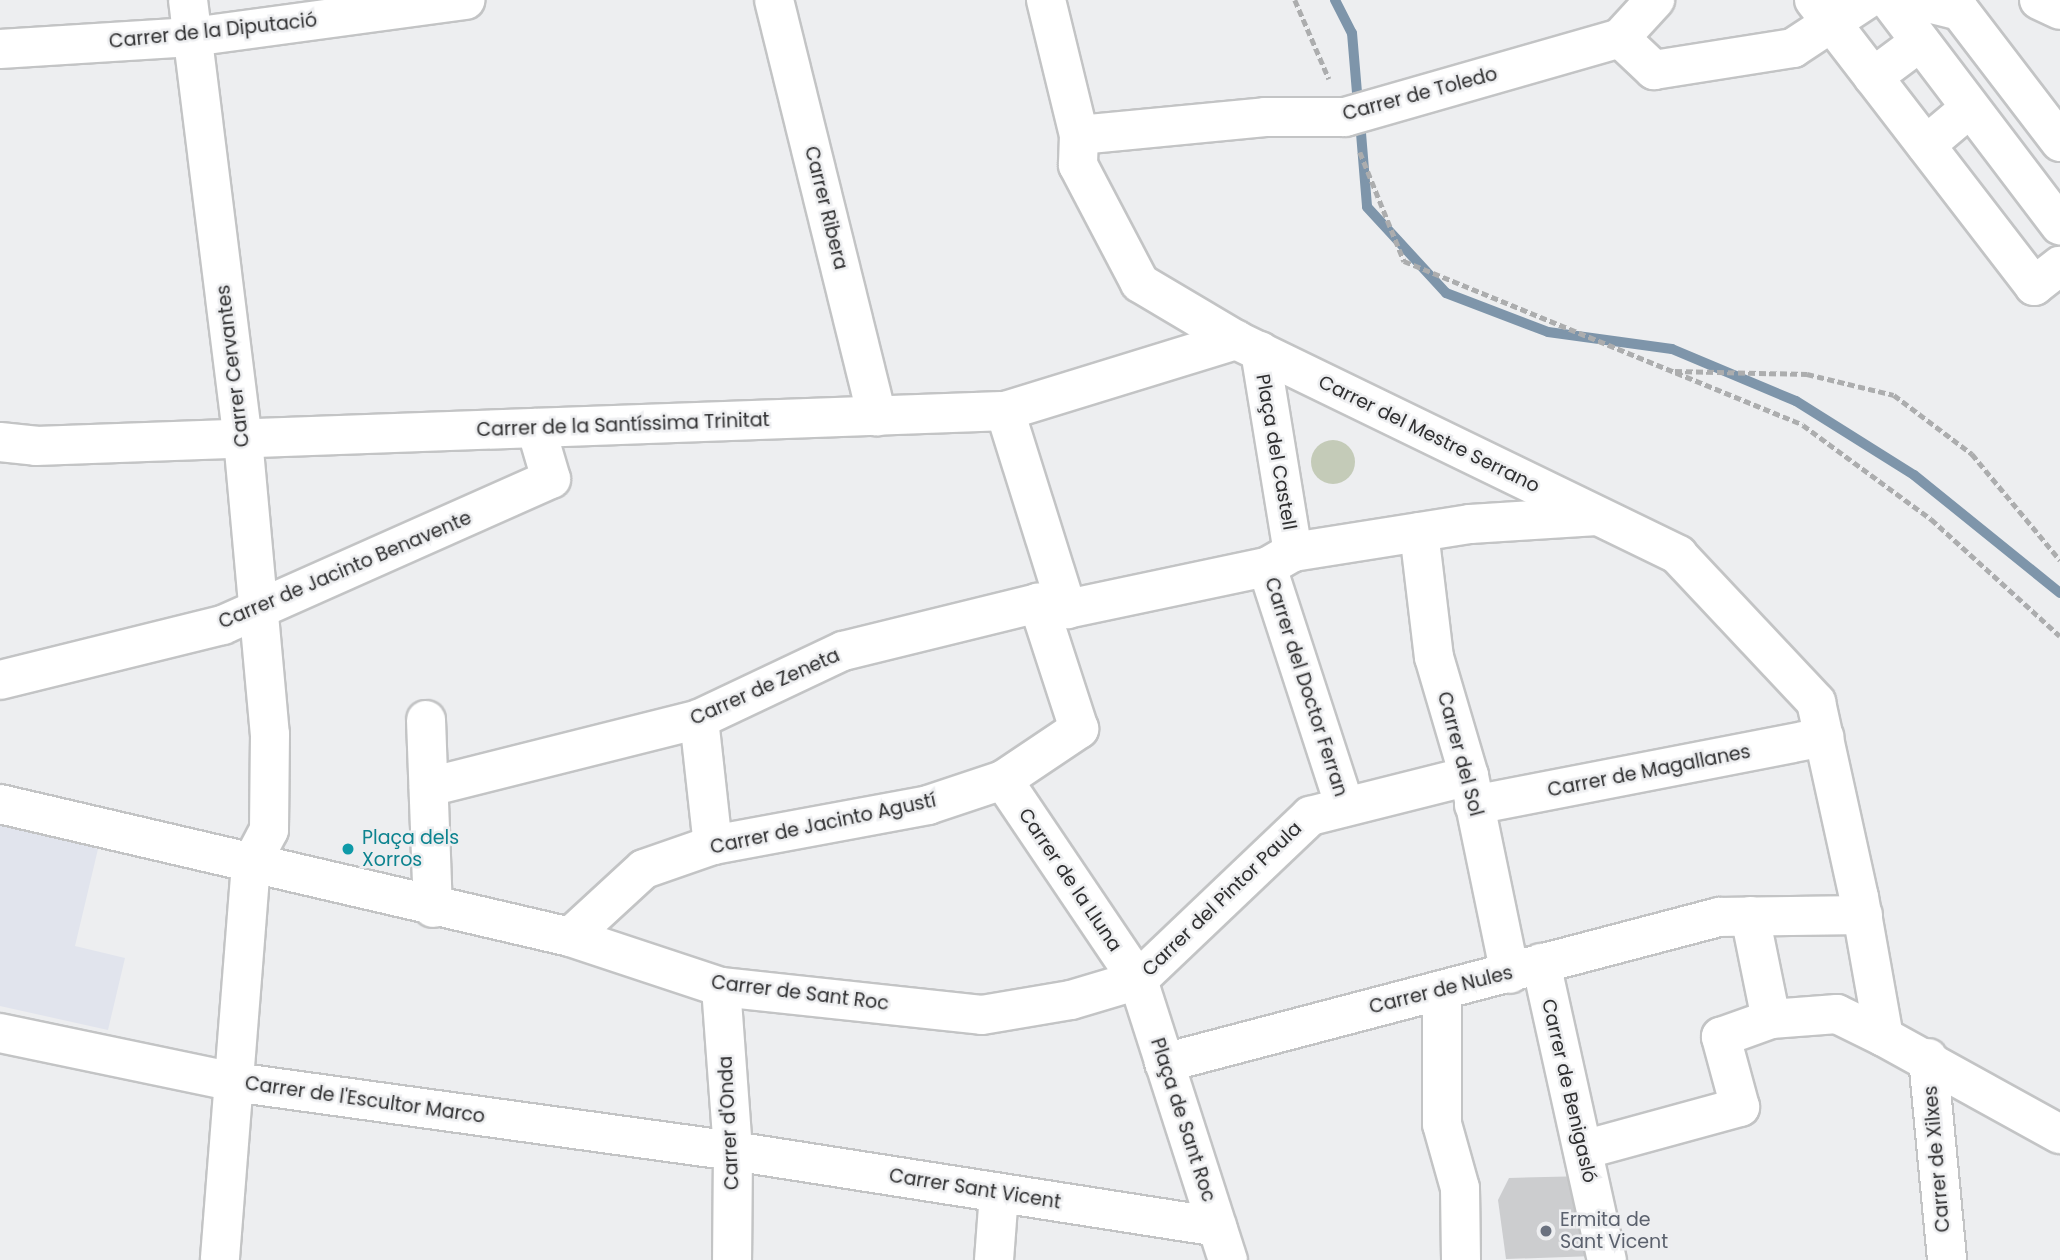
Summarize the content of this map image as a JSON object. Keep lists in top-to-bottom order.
{
  "streets": {
    "street": [
      "Carrer de la Diputació",
      "Carrer de Toledo",
      "Carrer Ribera",
      "Carrer Cervantes",
      "Carrer de la Santíssima Trinitat",
      "Carrer del Mestre Serrano",
      "Plaça del Castell",
      "Carrer de Jacinto Benavente",
      "Carrer de Zeneta",
      "Carrer del Doctor Ferran",
      "Carrer del Sol",
      "Carrer de Magallanes",
      "Carrer de Jacinto Agustí",
      "Carrer de la Lluna",
      "Carrer del Pintor Paula",
      "Carrer de Nules",
      "Carrer de Sant Roc",
      "Carrer de Benigasló",
      "Carrer de l'Escultor Marco",
      "Plaça de Sant Roc",
      "Carrer d'Onda",
      "Carrer de Xilxes",
      "Carrer Sant Vicent"
    ]
  },
  "crossings": [
    ["Carrer de la Diputació", "Carrer Cervantes"],
    ["Carrer de Toledo", "Carrer del Mestre Serrano"],
    ["Carrer Ribera", "Carrer de la Santíssima Trinitat"],
    ["Carrer Cervantes", "Carrer de la Santíssima Trinitat"],
    ["Carrer Cervantes", "Carrer de Jacinto Benavente"],
    ["Carrer de la Santíssima Trinitat", "Carrer del Mestre Serrano"],
    ["Carrer de la Santíssima Trinitat", "Plaça del Castell"],
    ["Carrer de la Santíssima Trinitat", "Carrer de Jacinto Benavente"],
    ["Carrer del Mestre Serrano", "Plaça del Castell"],
    ["Carrer del Mestre Serrano", "Carrer del Sol"],
    ["Carrer del Mestre Serrano", "Carrer de Magallanes"],
    ["Carrer del Mestre Serrano", "Carrer de Nules"],
    ["Carrer del Mestre Serrano", "Carrer de Xilxes"],
    ["Plaça del Castell", "Carrer de Zeneta"],
    ["Plaça del Castell", "Carrer del Doctor Ferran"],
    ["Plaça del Castell", "Carrer del Sol"],
    ["Carrer de Zeneta", "Carrer del Doctor Ferran"],
    ["Carrer de Zeneta", "Carrer de Jacinto Agustí"],
    ["Carrer del Doctor Ferran", "Carrer del Pintor Paula"],
    ["Carrer del Sol", "Carrer de Magallanes"],
    ["Carrer del Sol", "Carrer del Pintor Paula"],
    ["Carrer del Sol", "Carrer de Nules"],
    ["Carrer del Sol", "Carrer de Benigasló"],
    ["Carrer de Magallanes", "Carrer del Pintor Paula"],
    ["Carrer de Jacinto Agustí", "Carrer de la Lluna"],
    ["Carrer de Jacinto Agustí", "Carrer de Sant Roc"],
    ["Carrer de la Lluna", "Carrer del Pintor Paula"],
    ["Carrer de la Lluna", "Carrer de Sant Roc"],
    ["Carrer de la Lluna", "Plaça de Sant Roc"],
    ["Carrer del Pintor Paula", "Carrer de Sant Roc"],
    ["Carrer del Pintor Paula", "Plaça de Sant Roc"],
    ["Carrer de Nules", "Carrer de Benigasló"],
    ["Carrer de Nules", "Plaça de Sant Roc"],
    ["Carrer de Nules", "Carrer de Xilxes"],
    ["Carrer de Sant Roc", "Plaça de Sant Roc"],
    ["Carrer de Sant Roc", "Carrer d'Onda"],
    ["Carrer de l'Escultor Marco", "Carrer d'Onda"],
    ["Carrer de l'Escultor Marco", "Carrer Sant Vicent"],
    ["Plaça de Sant Roc", "Carrer Sant Vicent"],
    ["Carrer d'Onda", "Carrer Sant Vicent"]
  ],
  "places": ["Plaça dels Xorros", "Ermita de Sant Vicent"]
}
